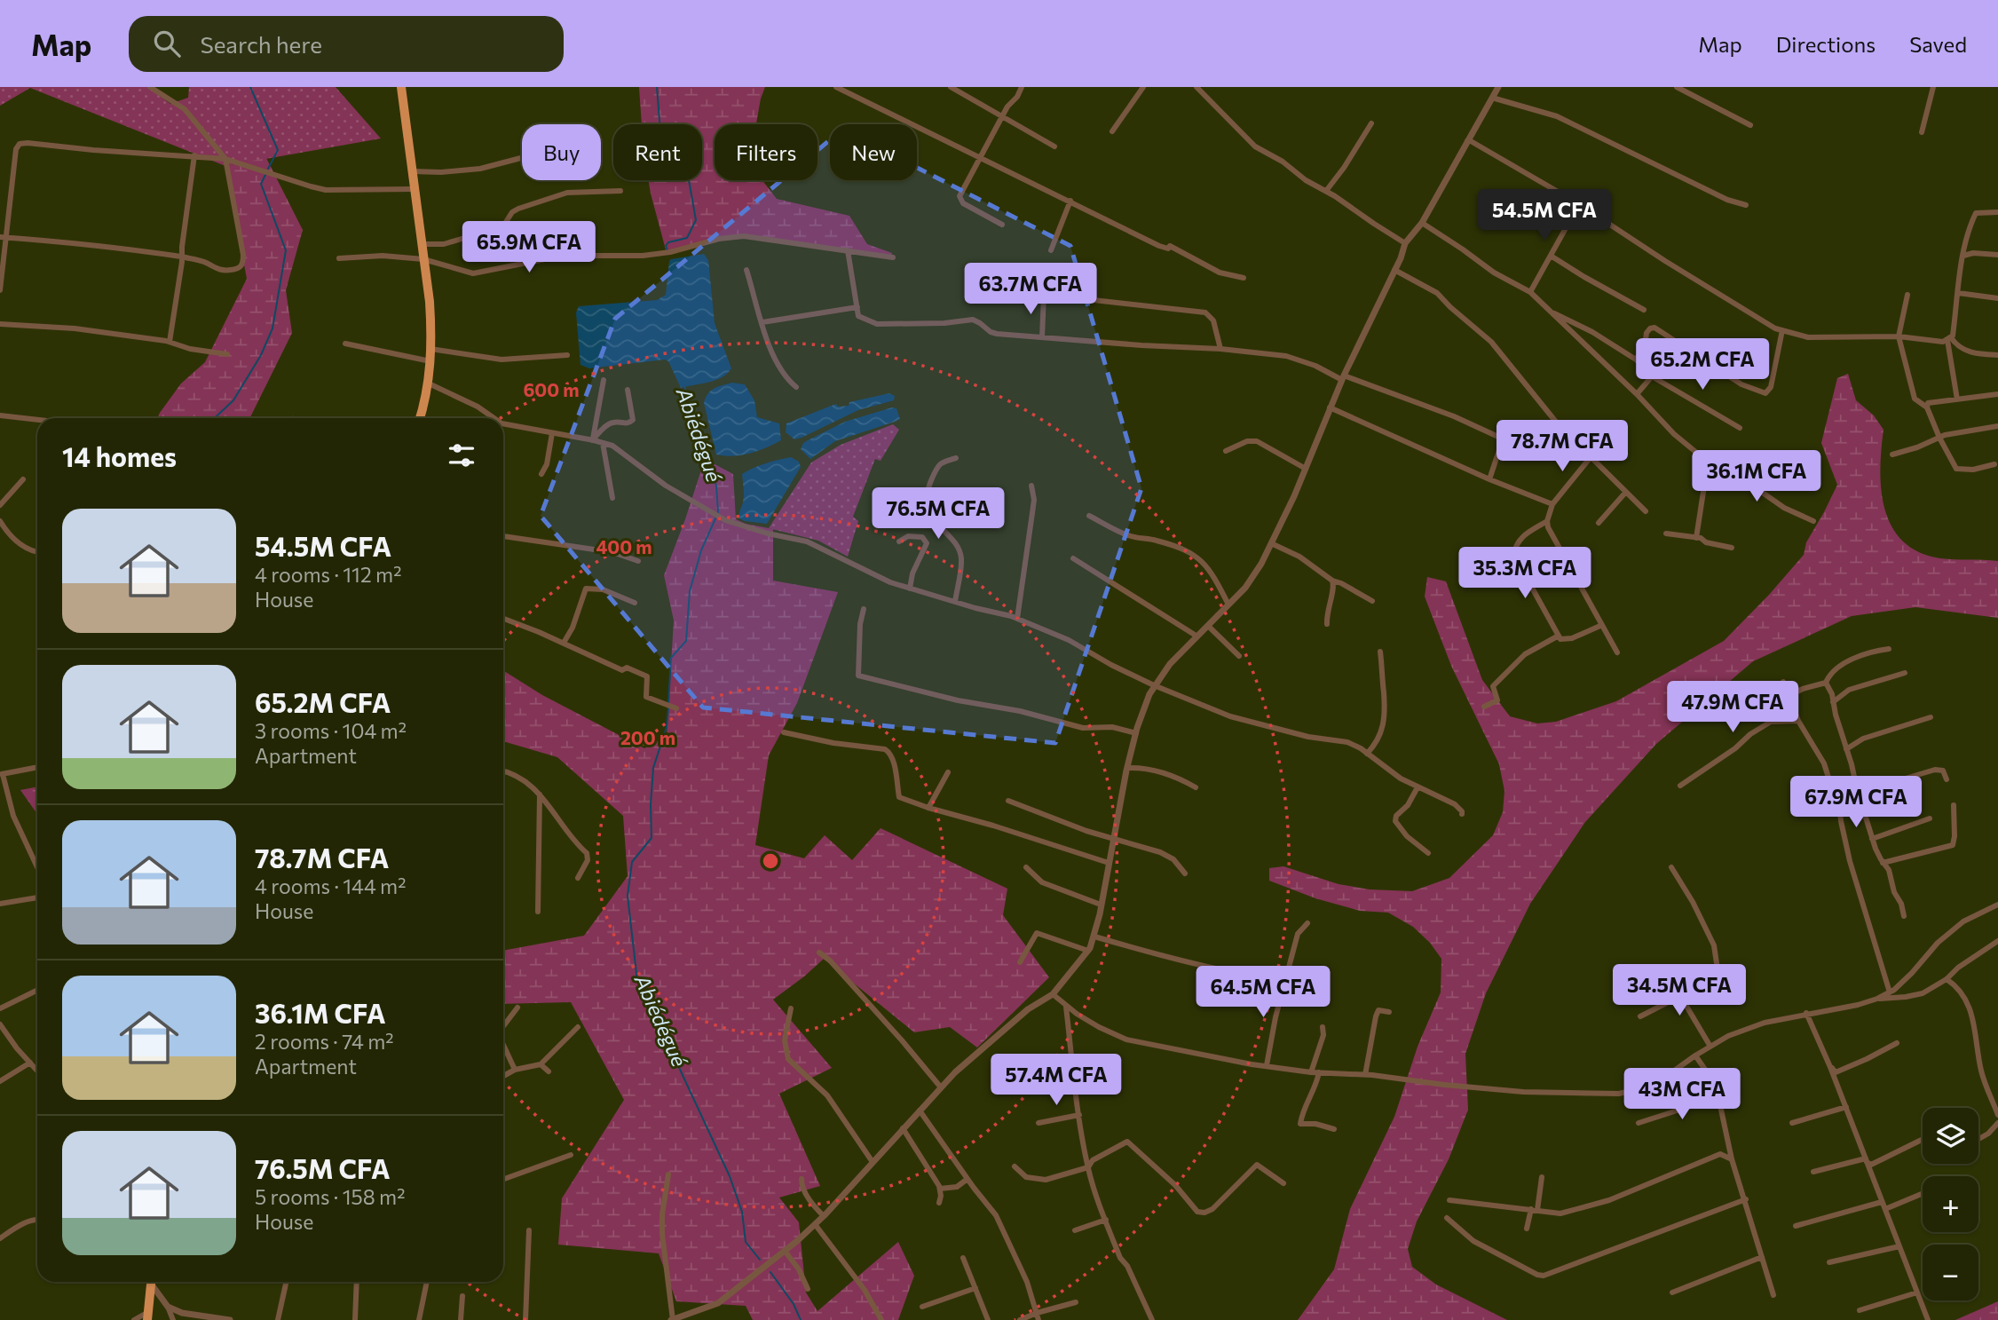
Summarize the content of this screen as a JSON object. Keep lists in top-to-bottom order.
{
  "water": ["Abiédégué"],
  "page": {
    "header": "Map",
    "search": "Search here",
    "nav": ["Map", "Directions", "Saved"],
    "chip": [
      "Buy",
      "Rent",
      "Filters",
      "New"
    ],
    "price": [
      "54.5M CFA",
      "65.9M CFA",
      "63.7M CFA",
      "65.2M CFA",
      "78.7M CFA",
      "36.1M CFA",
      "76.5M CFA",
      "35.3M CFA",
      "47.9M CFA",
      "67.9M CFA",
      "34.5M CFA",
      "64.5M CFA",
      "57.4M CFA",
      "43M CFA"
    ],
    "heading": "14 homes",
    "list": [
      {
        "name": "54.5M CFA",
        "note": "4 rooms · 112 m² · House"
      },
      {
        "name": "65.2M CFA",
        "note": "3 rooms · 104 m² · Apartment"
      },
      {
        "name": "78.7M CFA",
        "note": "4 rooms · 144 m² · House"
      },
      {
        "name": "36.1M CFA",
        "note": "2 rooms · 74 m² · Apartment"
      },
      {
        "name": "76.5M CFA",
        "note": "5 rooms · 158 m² · House"
      }
    ],
    "map_buttons": ["+", "−"]
  },
  "rings": ["600 m", "400 m", "200 m"]
}
